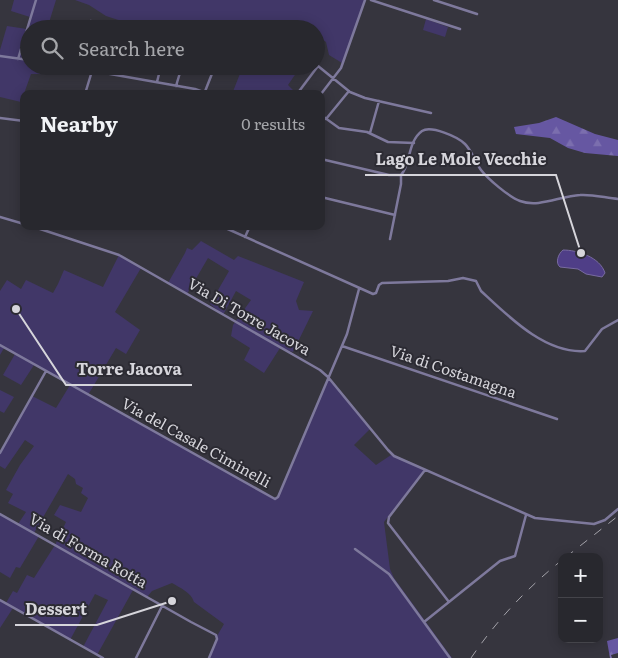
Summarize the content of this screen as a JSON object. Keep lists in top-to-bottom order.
{
  "streets": {
    "street": [
      "Via Di Torre Jacova",
      "Via di Costamagna",
      "Via del Casale Ciminelli",
      "Via di Forma Rotta"
    ]
  },
  "crossings": [
    ["Via Di Torre Jacova", "Via del Casale Ciminelli"]
  ],
  "places": ["Lago Le Mole Vecchie", "Torre Jacova", "Dessert"],
  "page": {
    "search": "Search here",
    "heading": ["Nearby", "0 results"],
    "map_buttons": ["+", "−"]
  }
}
